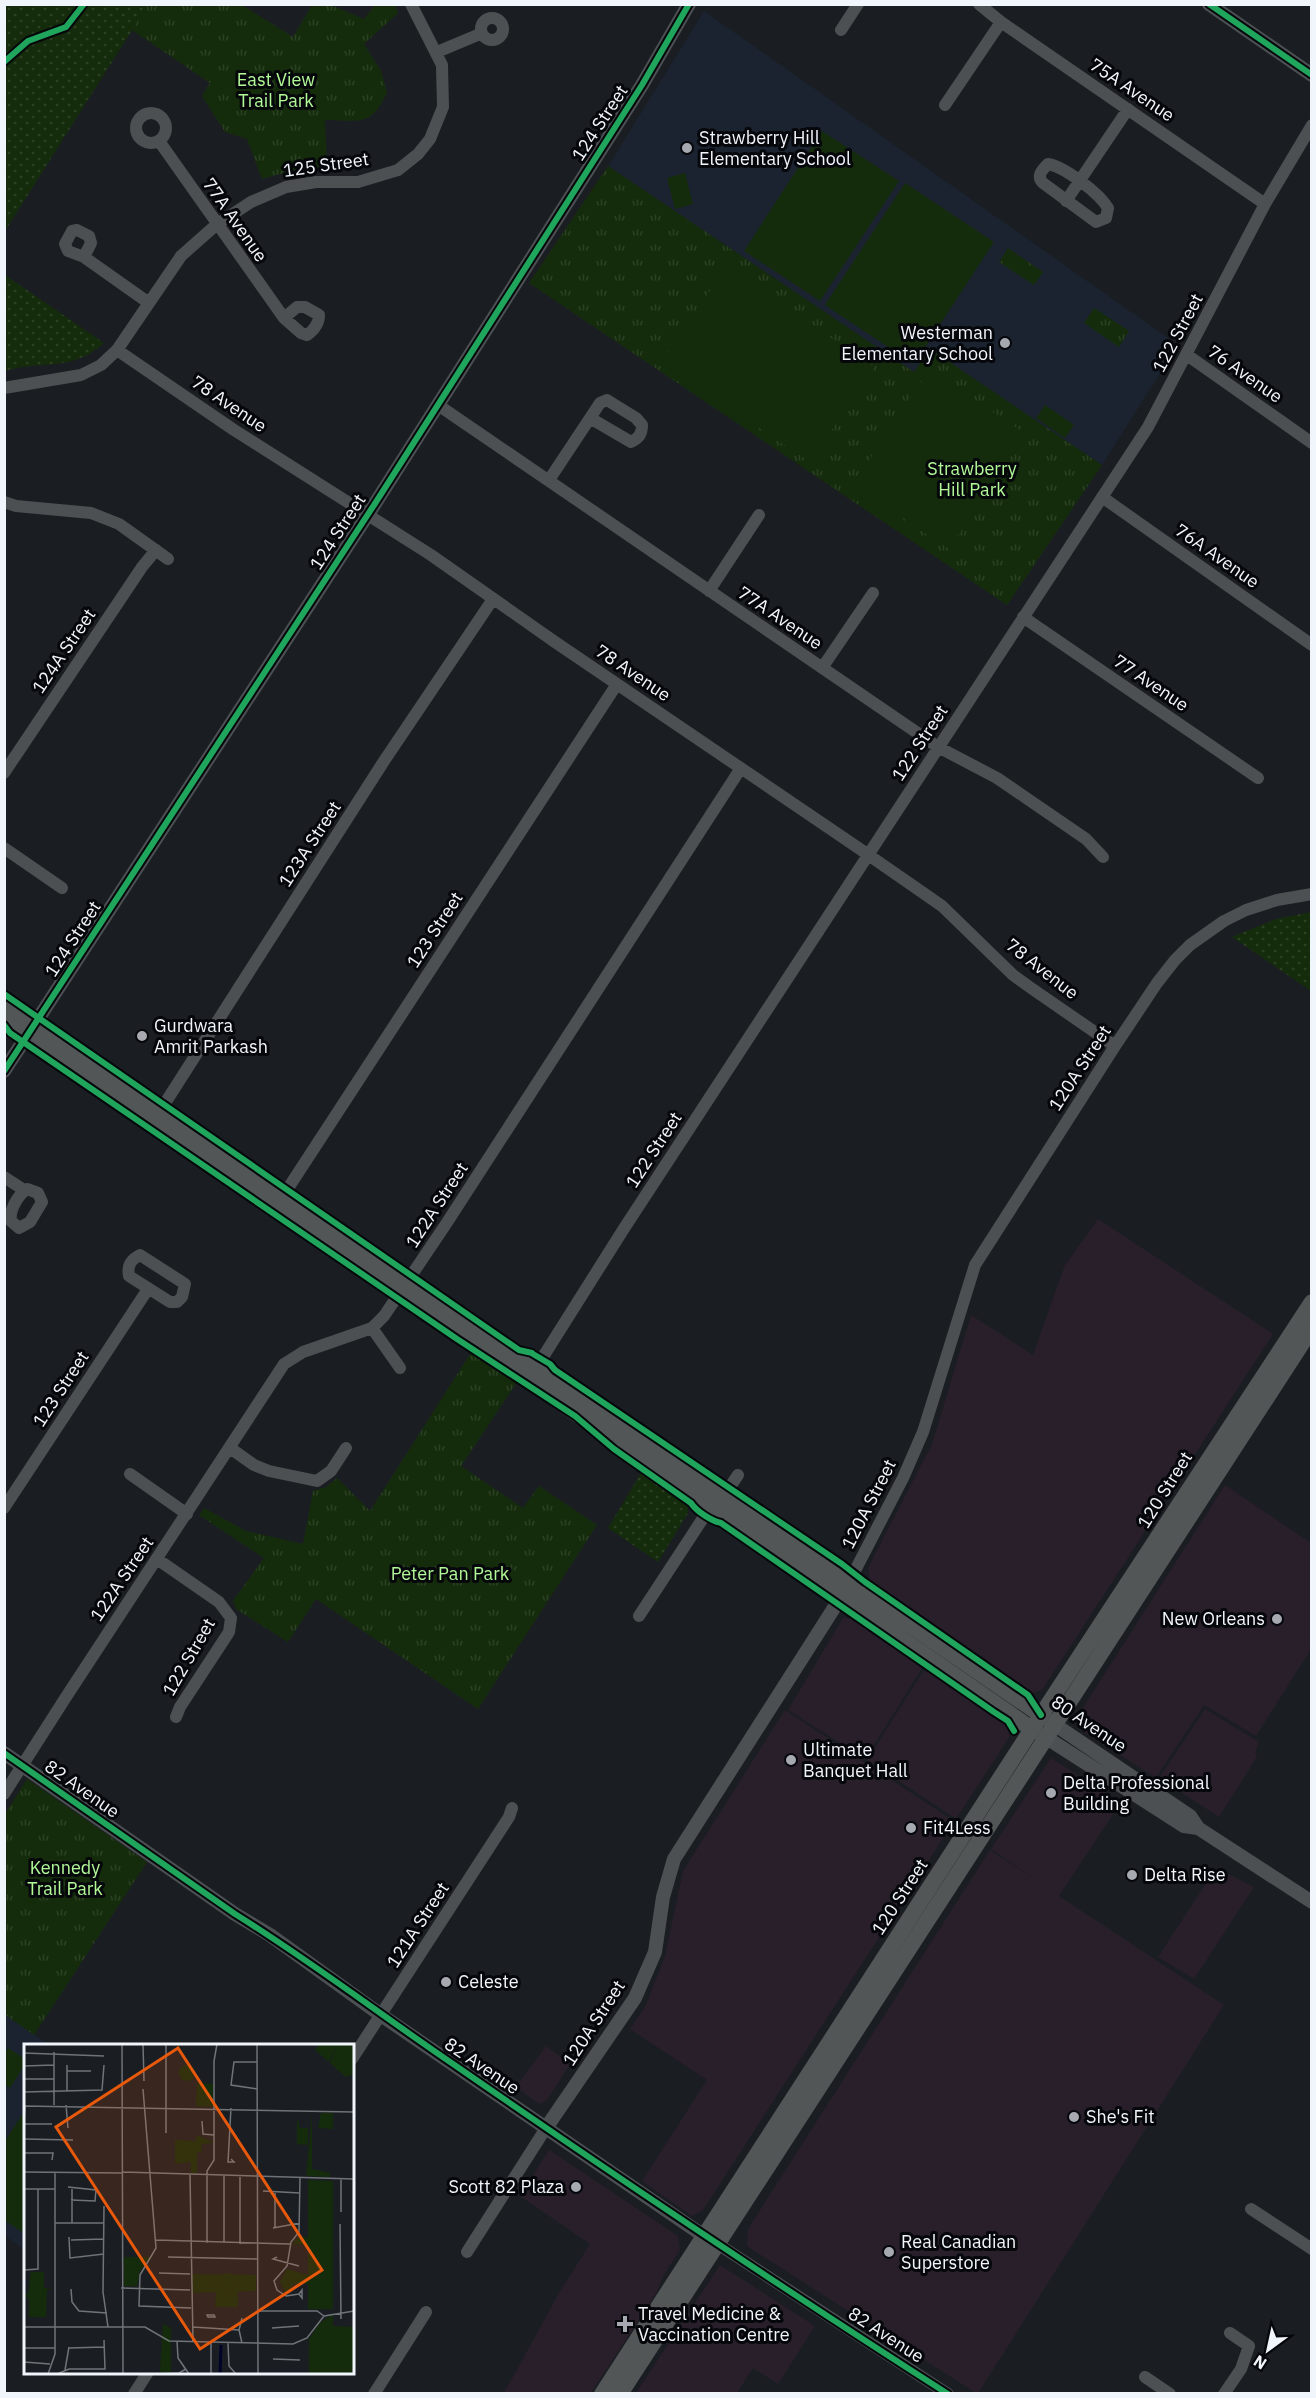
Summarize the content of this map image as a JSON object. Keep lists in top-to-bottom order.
{
  "streets": {
    "main road": ["120 Street", "80 Avenue"],
    "street": [
      "75A Avenue",
      "124 Street",
      "125 Street",
      "77A Avenue",
      "122 Street",
      "76 Avenue",
      "78 Avenue",
      "76A Avenue",
      "124A Street",
      "77 Avenue",
      "123A Street",
      "123 Street",
      "120A Street",
      "122A Street",
      "82 Avenue",
      "121A Street"
    ]
  },
  "crossings": [
    ["75A Avenue", "122 Street"],
    ["124 Street", "77A Avenue"],
    ["124 Street", "78 Avenue"],
    ["124 Street", "80 Avenue"],
    ["125 Street", "77A Avenue"],
    ["125 Street", "78 Avenue"],
    ["77A Avenue", "122 Street"],
    ["122 Street", "76 Avenue"],
    ["122 Street", "78 Avenue"],
    ["122 Street", "76A Avenue"],
    ["122 Street", "77 Avenue"],
    ["122 Street", "122A Street"],
    ["122 Street", "80 Avenue"],
    ["78 Avenue", "123A Street"],
    ["78 Avenue", "123 Street"],
    ["78 Avenue", "120A Street"],
    ["78 Avenue", "122A Street"],
    ["123A Street", "80 Avenue"],
    ["123 Street", "80 Avenue"],
    ["120A Street", "80 Avenue"],
    ["120A Street", "82 Avenue"],
    ["122A Street", "80 Avenue"],
    ["122A Street", "82 Avenue"],
    ["120 Street", "80 Avenue"],
    ["120 Street", "82 Avenue"],
    ["82 Avenue", "121A Street"]
  ],
  "parks": [
    "East View Trail Park",
    "Strawberry Hill Park",
    "Peter Pan Park",
    "Kennedy Trail Park"
  ],
  "places": {
    "other": [
      "Strawberry Hill Elementary School",
      "Westerman Elementary School",
      "Gurdwara Amrit Parkash",
      "New Orleans",
      "Ultimate Banquet Hall",
      "Delta Professional Building",
      "Fit4Less",
      "Delta Rise",
      "Celeste",
      "She's Fit",
      "Scott 82 Plaza",
      "Real Canadian Superstore"
    ],
    "health": ["Travel Medicine & Vaccination Centre"]
  },
  "north": "bottom left"
}
